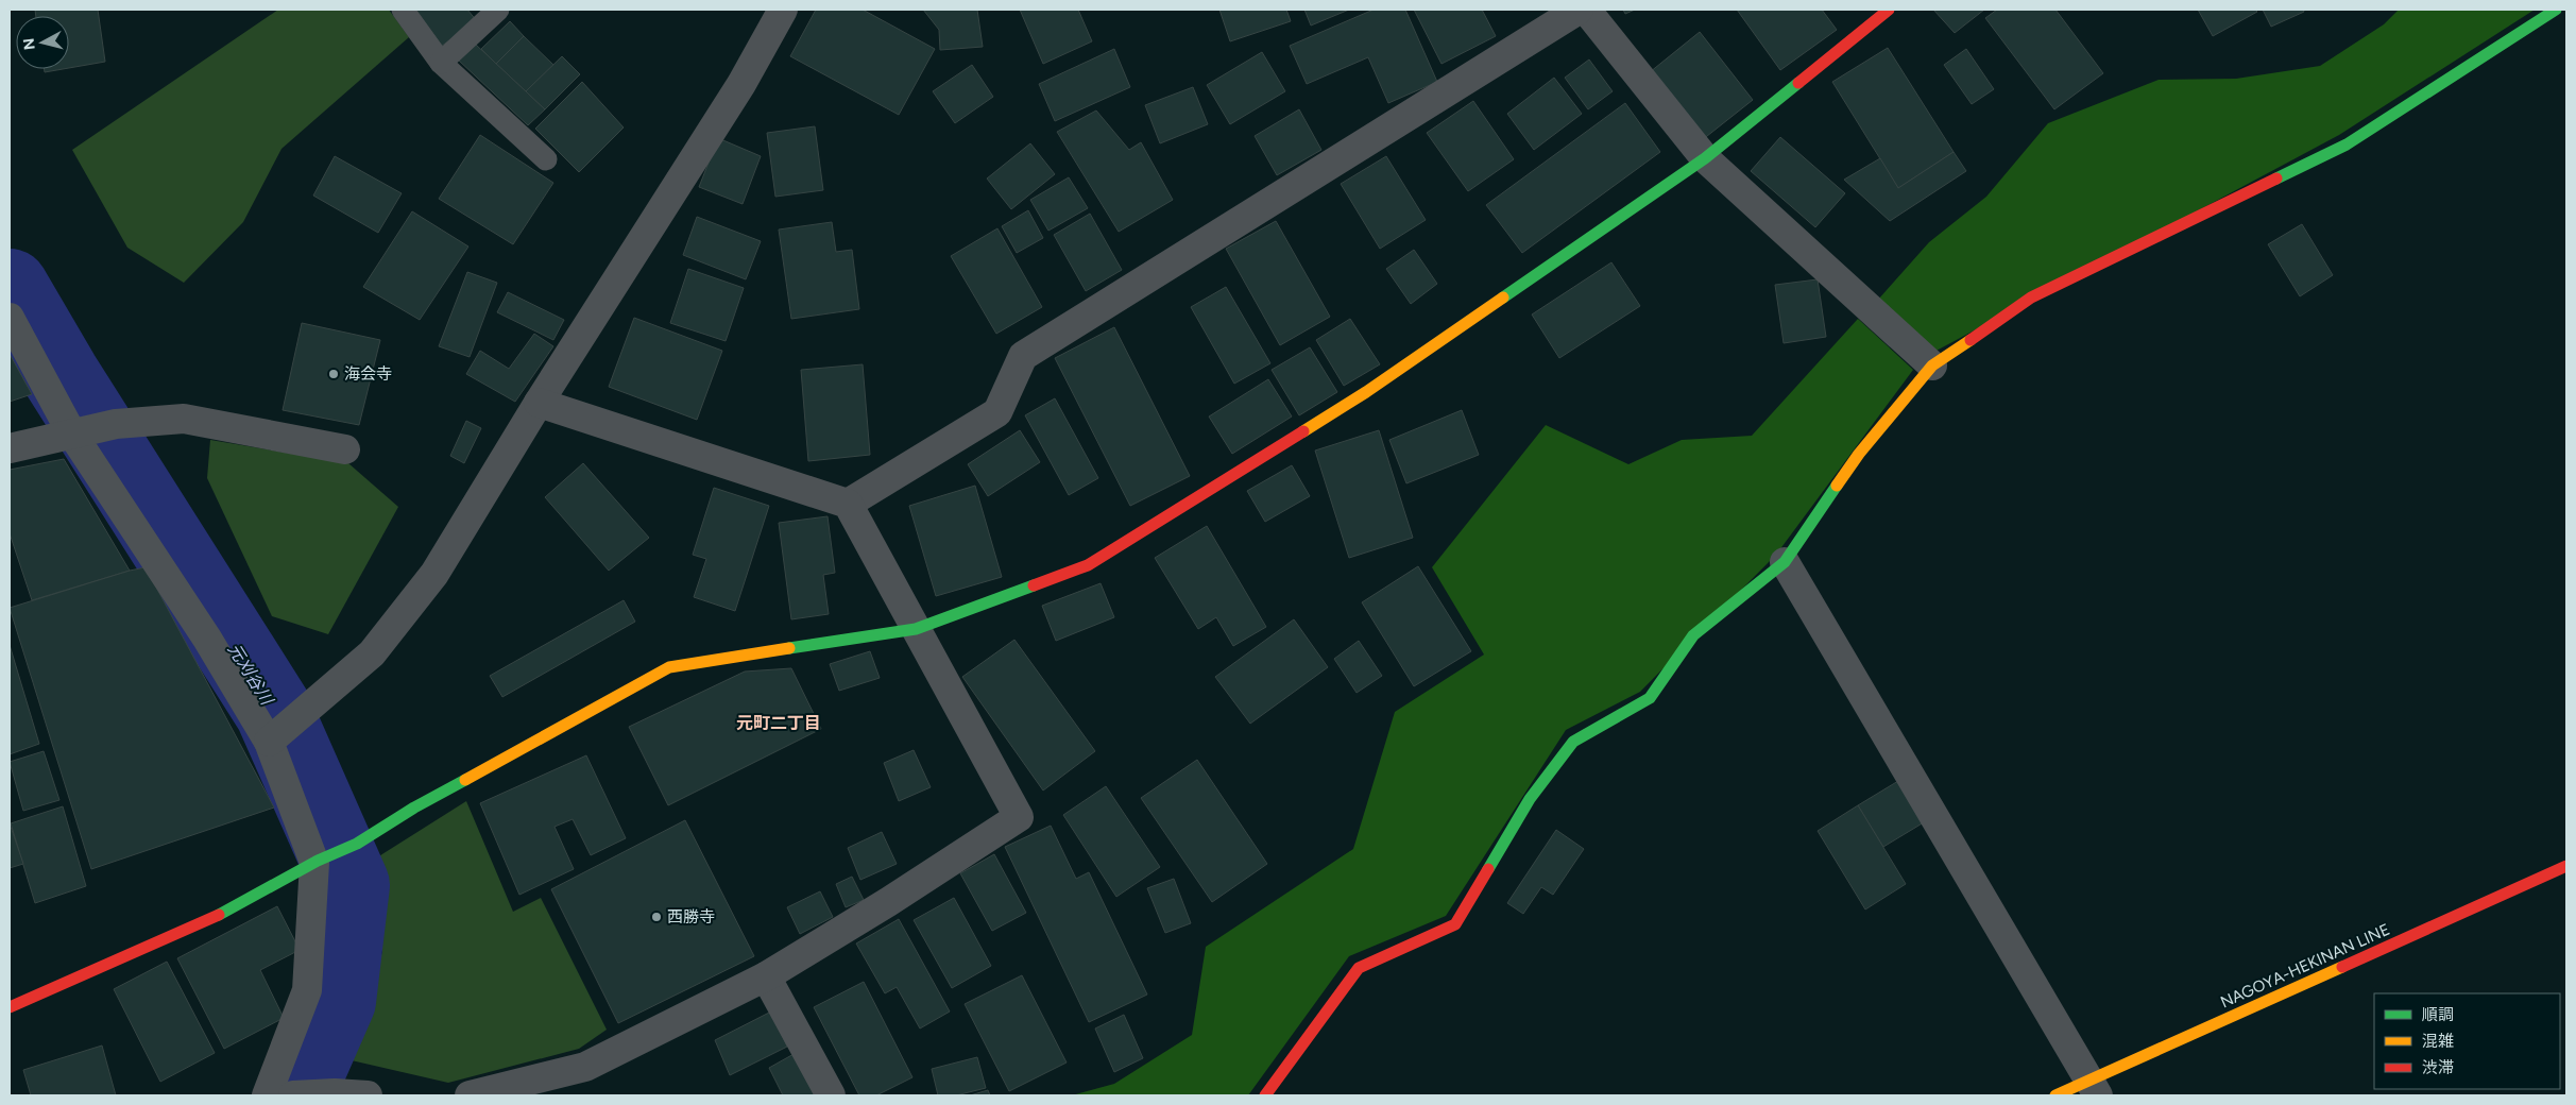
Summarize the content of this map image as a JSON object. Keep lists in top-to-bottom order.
{
  "streets": {
    "street": ["NAGOYA-HEKINAN LINE"]
  },
  "districts": ["元町二丁目"],
  "water": ["元刈谷川"],
  "places": ["海会寺", "西勝寺"],
  "legend": ["順調", "混雑", "渋滞"],
  "north": "left"
}
